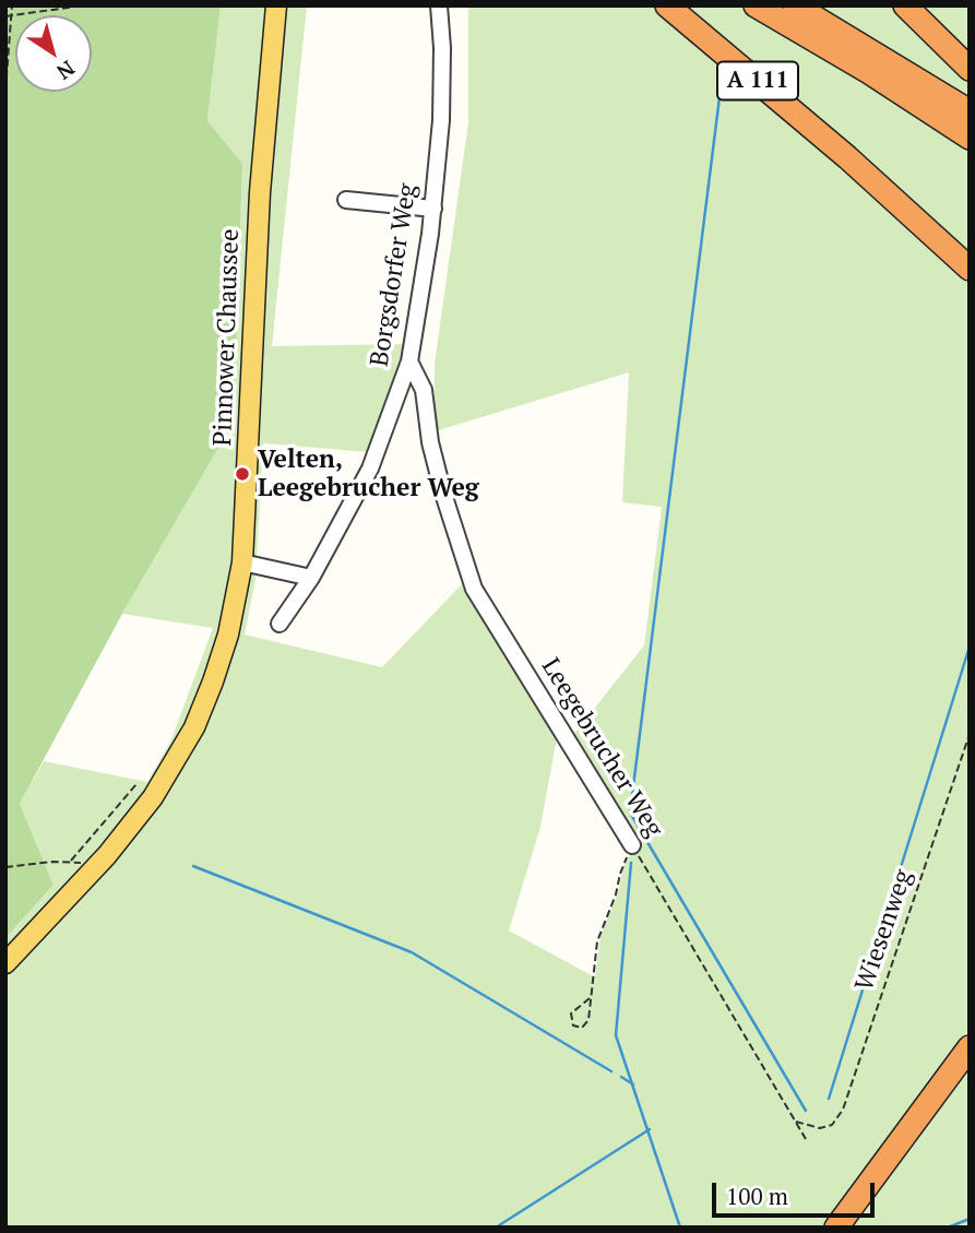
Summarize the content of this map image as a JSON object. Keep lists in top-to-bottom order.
{
  "streets": {
    "highway": ["A 111"],
    "main road": ["Pinnower Chaussee"],
    "street": ["Borgsdorfer Weg", "Leegebrucher Weg"],
    "path": ["Wiesenweg"]
  },
  "crossings": [
    ["Borgsdorfer Weg", "Leegebrucher Weg"],
    ["Leegebrucher Weg", "Wiesenweg"]
  ],
  "places": ["Velten, Leegebrucher Weg"],
  "scale_bar": "100 m",
  "north": "bottom right"
}
